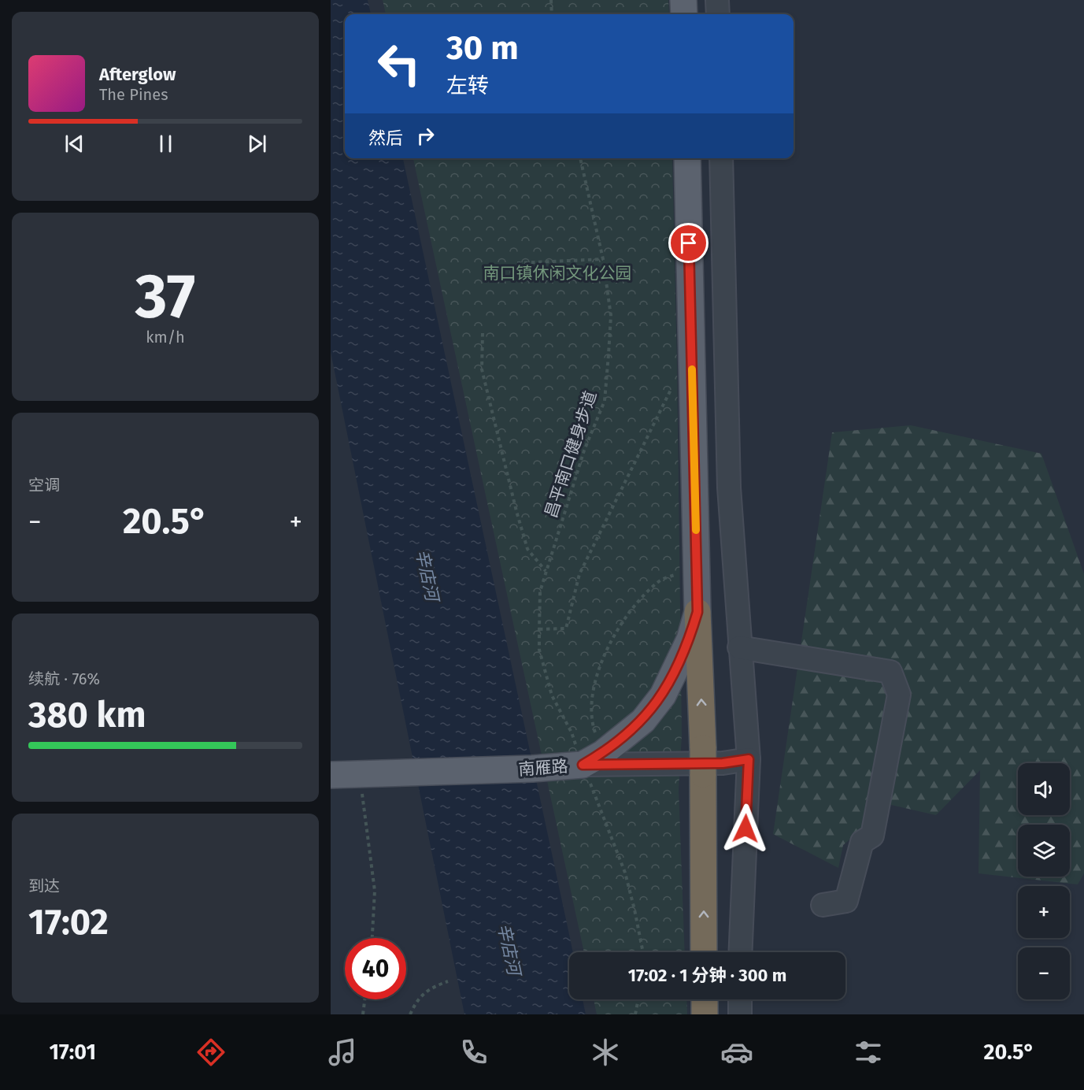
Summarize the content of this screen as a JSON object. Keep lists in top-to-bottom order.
{
  "streets": {
    "main road": ["南雁路"],
    "path": ["昌平南口健身步道"]
  },
  "crossings": [
    ["昌平南口健身步道", "南雁路"]
  ],
  "water": ["辛店河"],
  "parks": ["南口镇休闲文化公园"],
  "page": {
    "turn": ["30 m", "左转"],
    "song": ["Afterglow", "The Pines"],
    "then": "然后",
    "tile": [
      ["37", "km/h"],
      "空调",
      ["续航 · 76%", "380 km"],
      ["到达", "17:02"]
    ],
    "heat": ["−", "20.5°", "+"],
    "map_buttons": ["+", "−"],
    "limit": "40",
    "trip": "17:02 · 1 分钟 · 300 m",
    "tabs": ["17:01", "20.5°"]
  }
}
